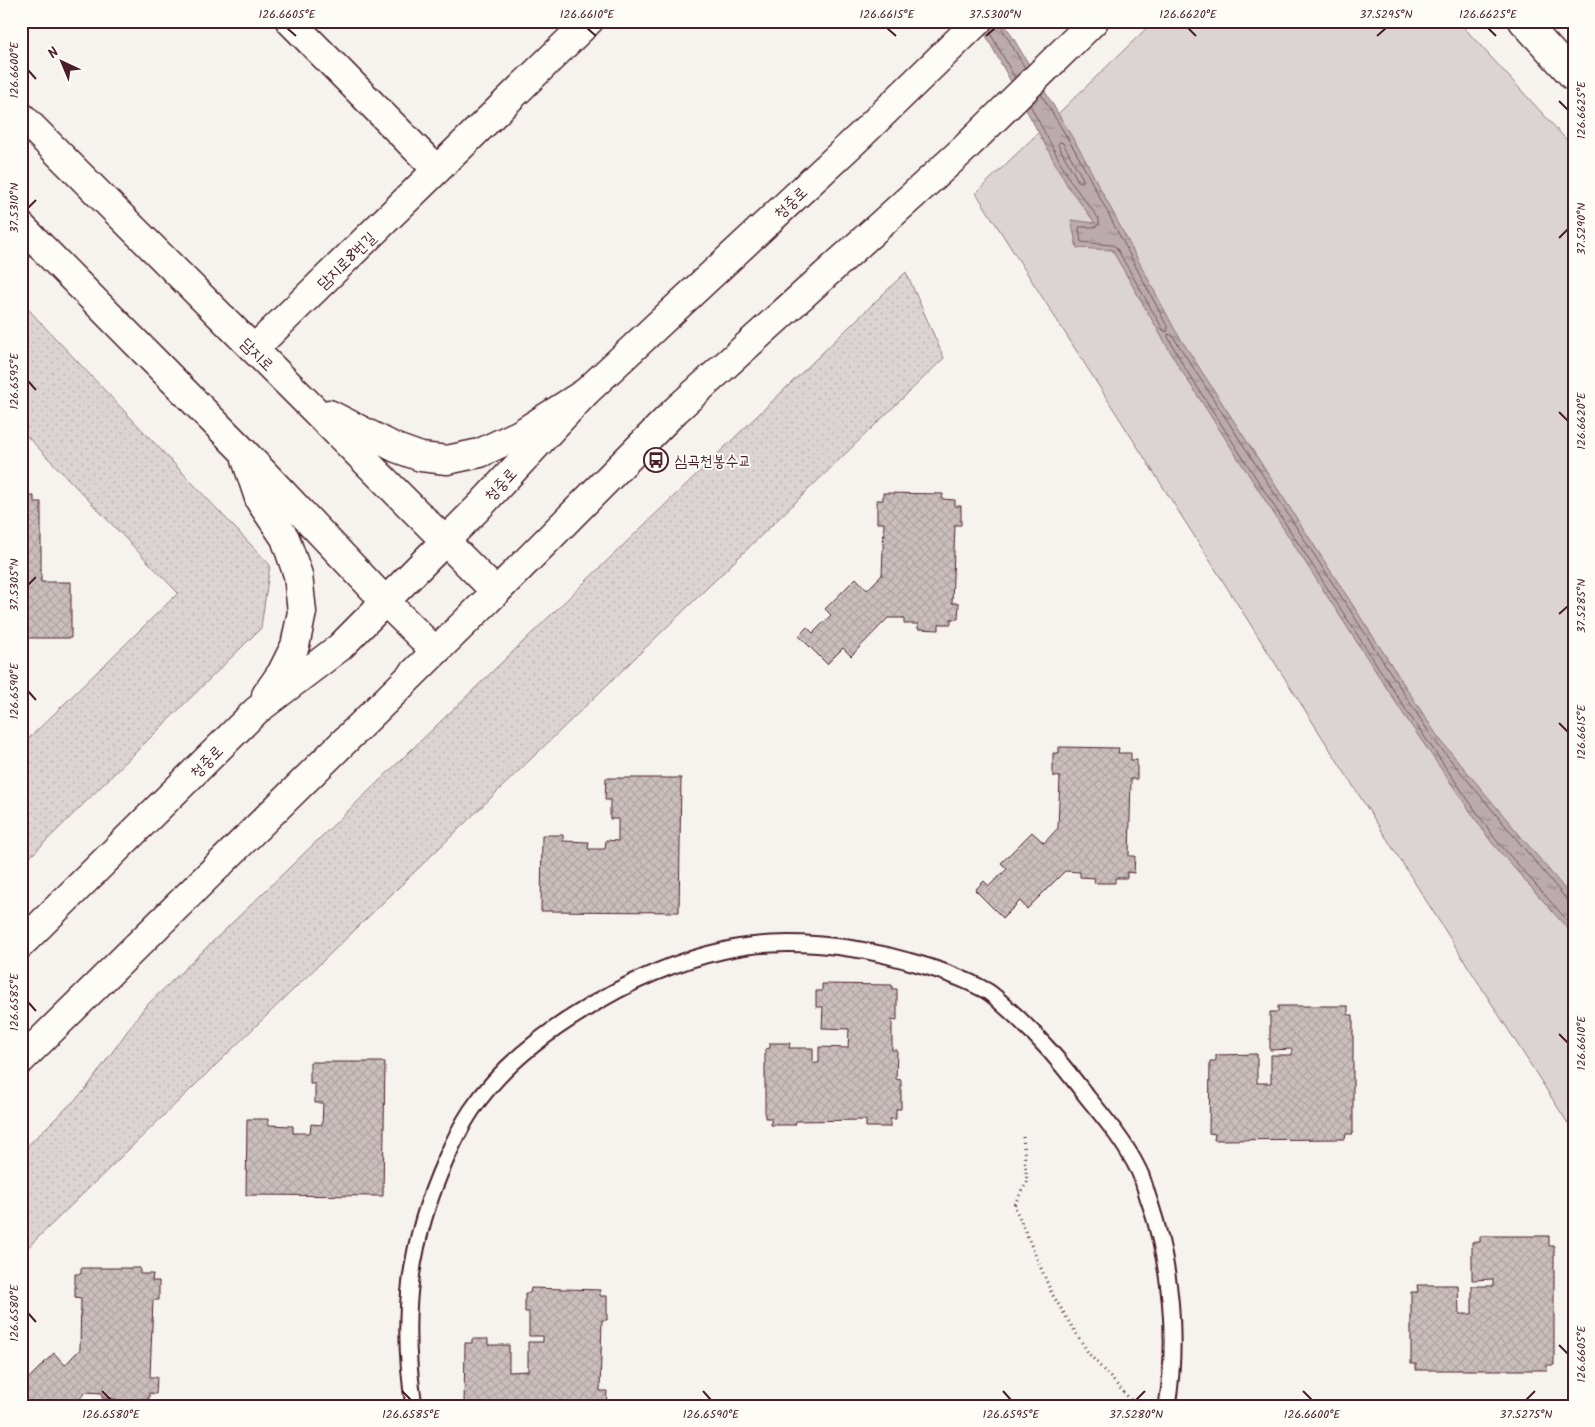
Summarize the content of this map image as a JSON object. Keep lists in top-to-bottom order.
{
  "streets": {
    "main road": ["청중로", "담지로8번길", "담지로"]
  },
  "crossings": [
    ["청중로", "담지로"],
    ["담지로8번길", "담지로"]
  ],
  "places": {
    "bus stop": ["심곡천봉수교"]
  },
  "north": "top left",
  "coordinates": [
    "126.6605°E",
    "126.6610°E",
    "126.6615°E",
    "37.5300°N",
    "126.6620°E",
    "37.5295°N",
    "126.6625°E",
    "126.6600°E",
    "37.5310°N",
    "37.5290°N",
    "126.6595°E",
    "37.5305°N",
    "37.5285°N",
    "126.6590°E",
    "126.6585°E",
    "126.6580°E",
    "37.5280°N",
    "37.5275°N"
  ]
}
